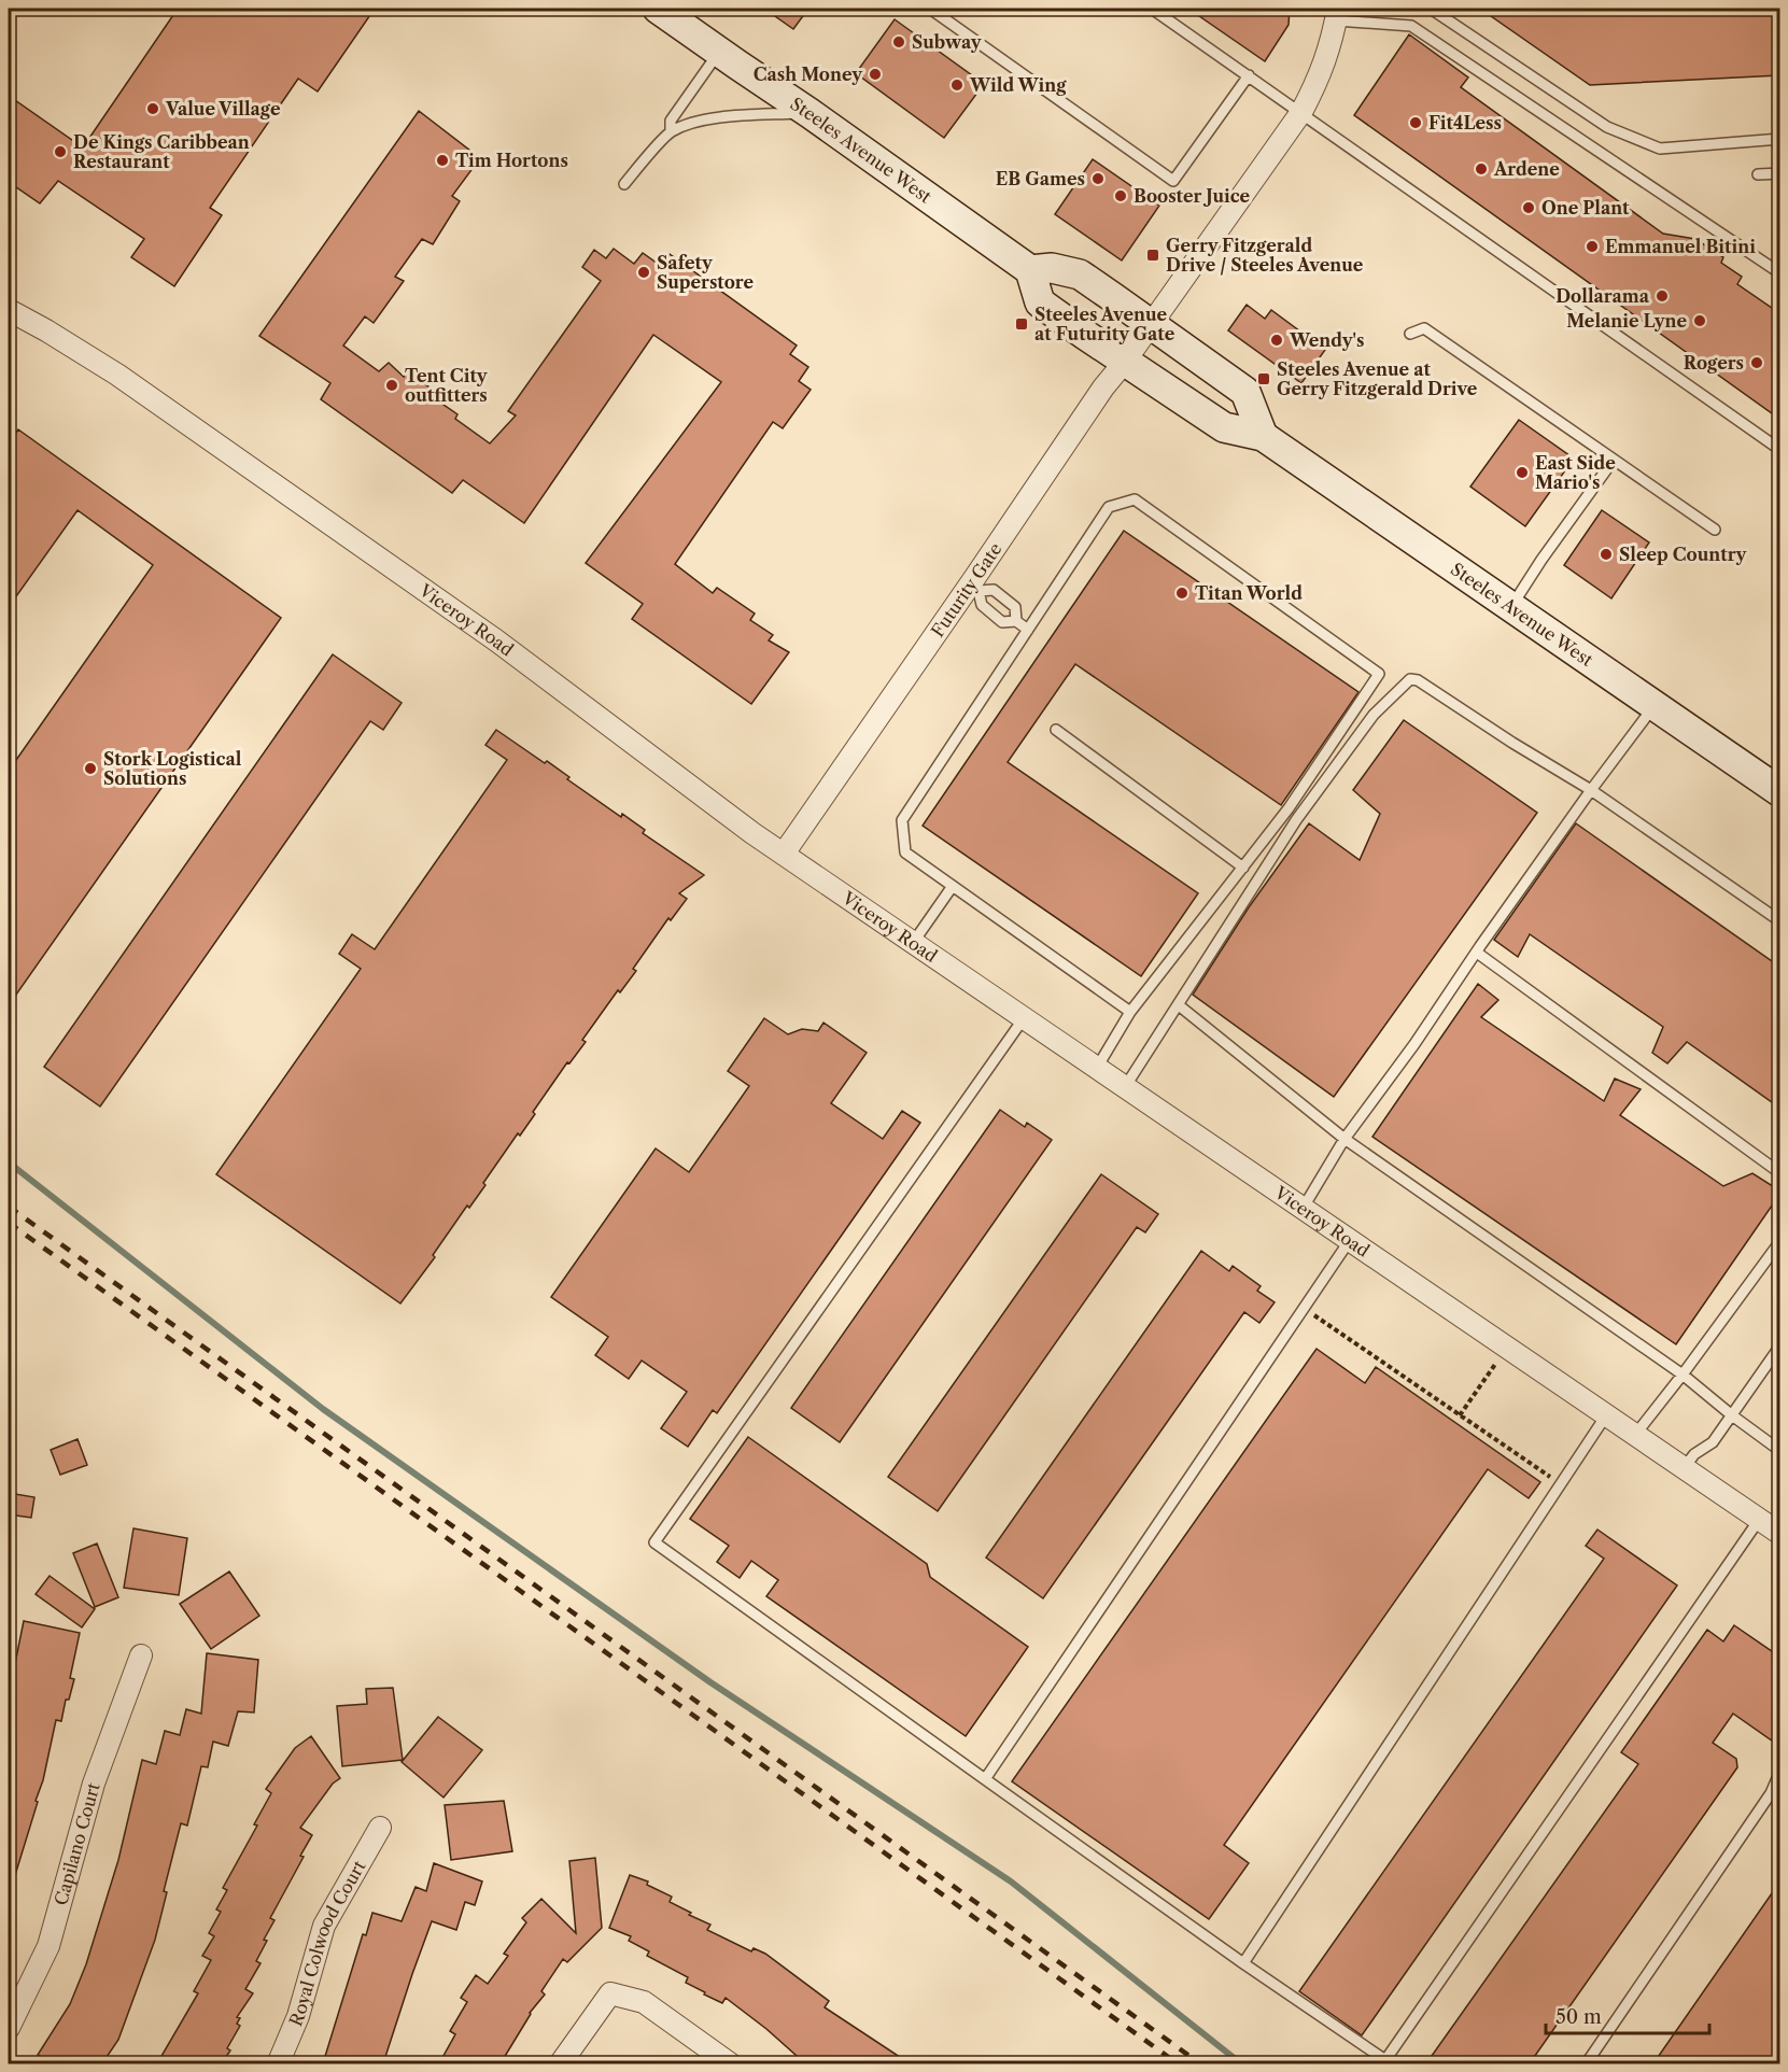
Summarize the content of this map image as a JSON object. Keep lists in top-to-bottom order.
{
  "streets": {
    "main road": ["Steeles Avenue West"],
    "street": [
      "Futurity Gate",
      "Viceroy Road",
      "Capilano Court",
      "Royal Colwood Court"
    ]
  },
  "crossings": [
    ["Steeles Avenue West", "Futurity Gate"],
    ["Futurity Gate", "Viceroy Road"]
  ],
  "places": {
    "other": [
      "Subway",
      "Cash Money",
      "Wild Wing",
      "Value Village",
      "Fit4Less",
      "De Kings Caribbean Restaurant",
      "Tim Hortons",
      "Ardene",
      "EB Games",
      "Booster Juice",
      "One Plant",
      "Emmanuel Bitini",
      "Safety Superstore",
      "Dollarama",
      "Melanie Lyne",
      "Wendy's",
      "Rogers",
      "Tent City outfitters",
      "East Side Mario's",
      "Sleep Country",
      "Titan World",
      "Stork Logistical Solutions"
    ],
    "transit": ["Gerry Fitzgerald Drive / Steeles Avenue", "Steeles Avenue at Futurity Gate", "Steeles Avenue at Gerry Fitzgerald Drive"]
  },
  "scale_bar": "50 m"
}
